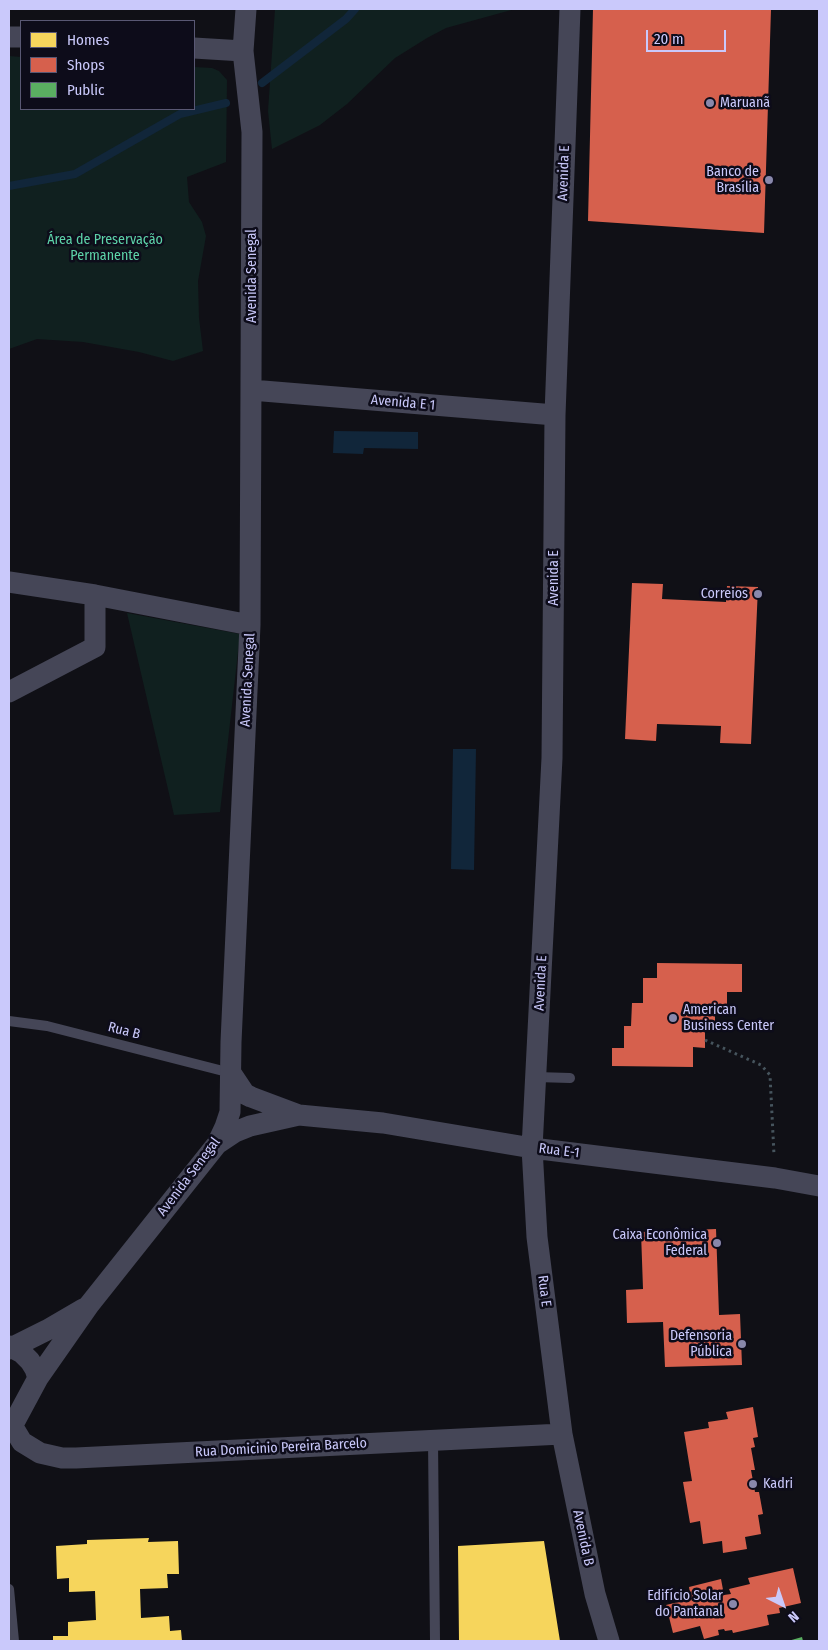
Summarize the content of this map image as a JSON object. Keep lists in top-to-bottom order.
{
  "streets": {
    "street": [
      "Avenida E",
      "Avenida Senegal",
      "Avenida E 1",
      "Rua E-1",
      "Rua E",
      "Rua Domicinio Pereira Barcelo",
      "Avenida B"
    ],
    "lane": ["Rua B"]
  },
  "crossings": [
    ["Avenida E", "Avenida E 1"],
    ["Avenida E", "Rua E-1"],
    ["Avenida E", "Rua E"],
    ["Avenida Senegal", "Avenida E 1"],
    ["Avenida Senegal", "Rua B"],
    ["Avenida Senegal", "Rua E-1"],
    ["Avenida Senegal", "Rua Domicinio Pereira Barcelo"],
    ["Rua B", "Rua E-1"],
    ["Rua E-1", "Rua E"],
    ["Rua E", "Rua Domicinio Pereira Barcelo"],
    ["Rua E", "Avenida B"],
    ["Rua Domicinio Pereira Barcelo", "Avenida B"]
  ],
  "parks": ["Área de Preservação Permanente"],
  "places": [
    "Maruanã",
    "Banco de Brasília",
    "Correios",
    "American Business Center",
    "Caixa Econômica Federal",
    "Defensoria Pública",
    "Kadri",
    "Edifício Solar do Pantanal"
  ],
  "legend": ["Homes", "Shops", "Public"],
  "scale_bar": "20 m",
  "north": "bottom right"
}
